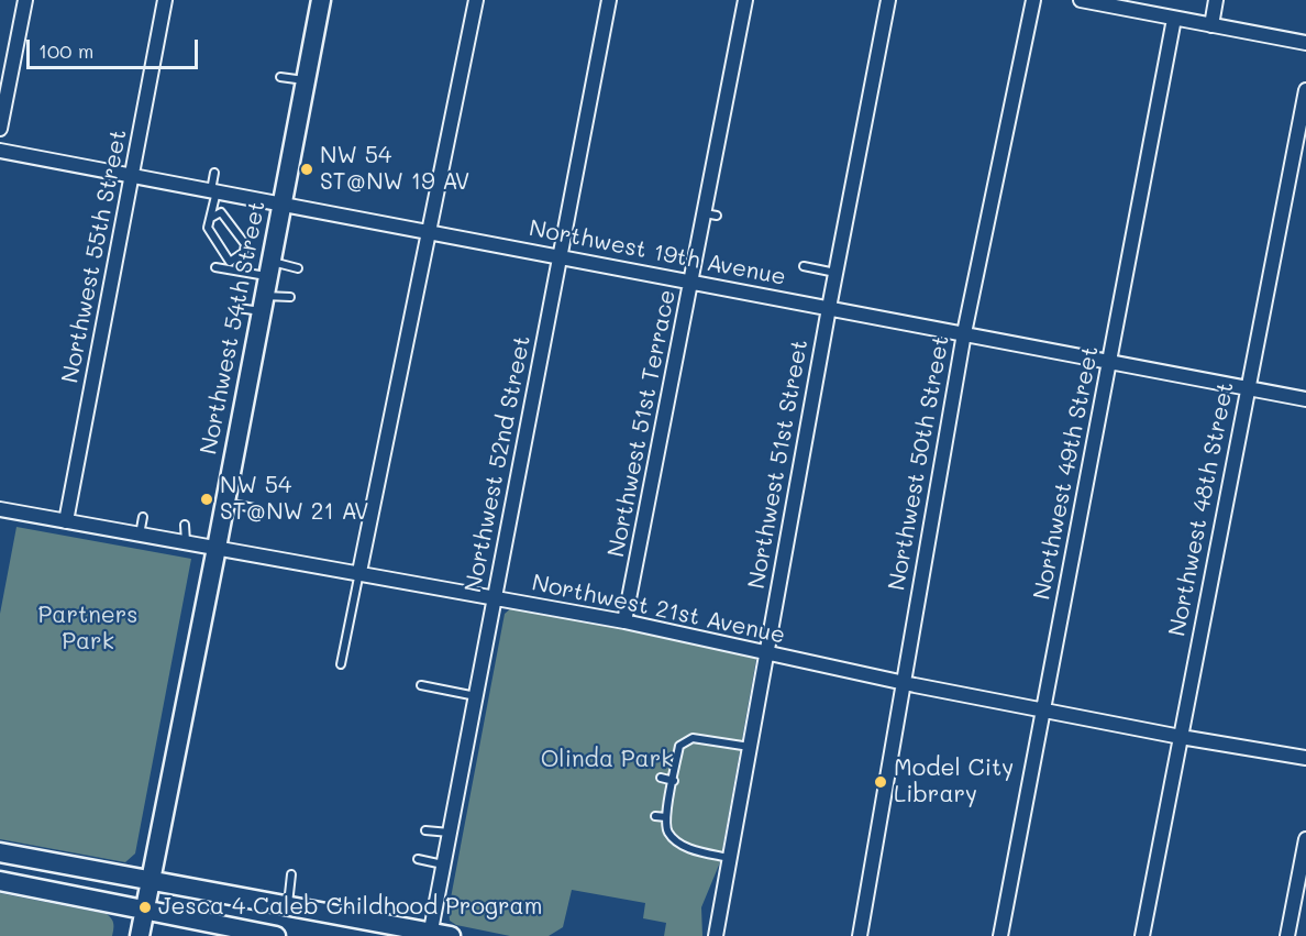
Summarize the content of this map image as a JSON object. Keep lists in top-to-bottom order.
{
  "streets": {
    "main road": ["Northwest 54th Street"],
    "street": [
      "Northwest 19th Avenue",
      "Northwest 55th Street",
      "Northwest 51st Terrace",
      "Northwest 50th Street",
      "Northwest 52nd Street",
      "Northwest 51st Street",
      "Northwest 49th Street",
      "Northwest 48th Street",
      "Northwest 21st Avenue"
    ]
  },
  "crossings": [
    ["Northwest 19th Avenue", "Northwest 55th Street"],
    ["Northwest 19th Avenue", "Northwest 54th Street"],
    ["Northwest 19th Avenue", "Northwest 51st Terrace"],
    ["Northwest 19th Avenue", "Northwest 50th Street"],
    ["Northwest 19th Avenue", "Northwest 52nd Street"],
    ["Northwest 19th Avenue", "Northwest 51st Street"],
    ["Northwest 19th Avenue", "Northwest 49th Street"],
    ["Northwest 19th Avenue", "Northwest 48th Street"],
    ["Northwest 55th Street", "Northwest 21st Avenue"],
    ["Northwest 54th Street", "Northwest 21st Avenue"],
    ["Northwest 51st Terrace", "Northwest 21st Avenue"],
    ["Northwest 50th Street", "Northwest 21st Avenue"],
    ["Northwest 52nd Street", "Northwest 21st Avenue"],
    ["Northwest 51st Street", "Northwest 21st Avenue"],
    ["Northwest 49th Street", "Northwest 21st Avenue"],
    ["Northwest 48th Street", "Northwest 21st Avenue"]
  ],
  "parks": ["Partners Park", "Olinda Park"],
  "places": [
    "NW 54 ST@NW 19 AV",
    "NW 54 ST@NW 21 AV",
    "Model City Library",
    "Jesca 4 Caleb Childhood Program"
  ],
  "scale_bar": "100 m"
}
